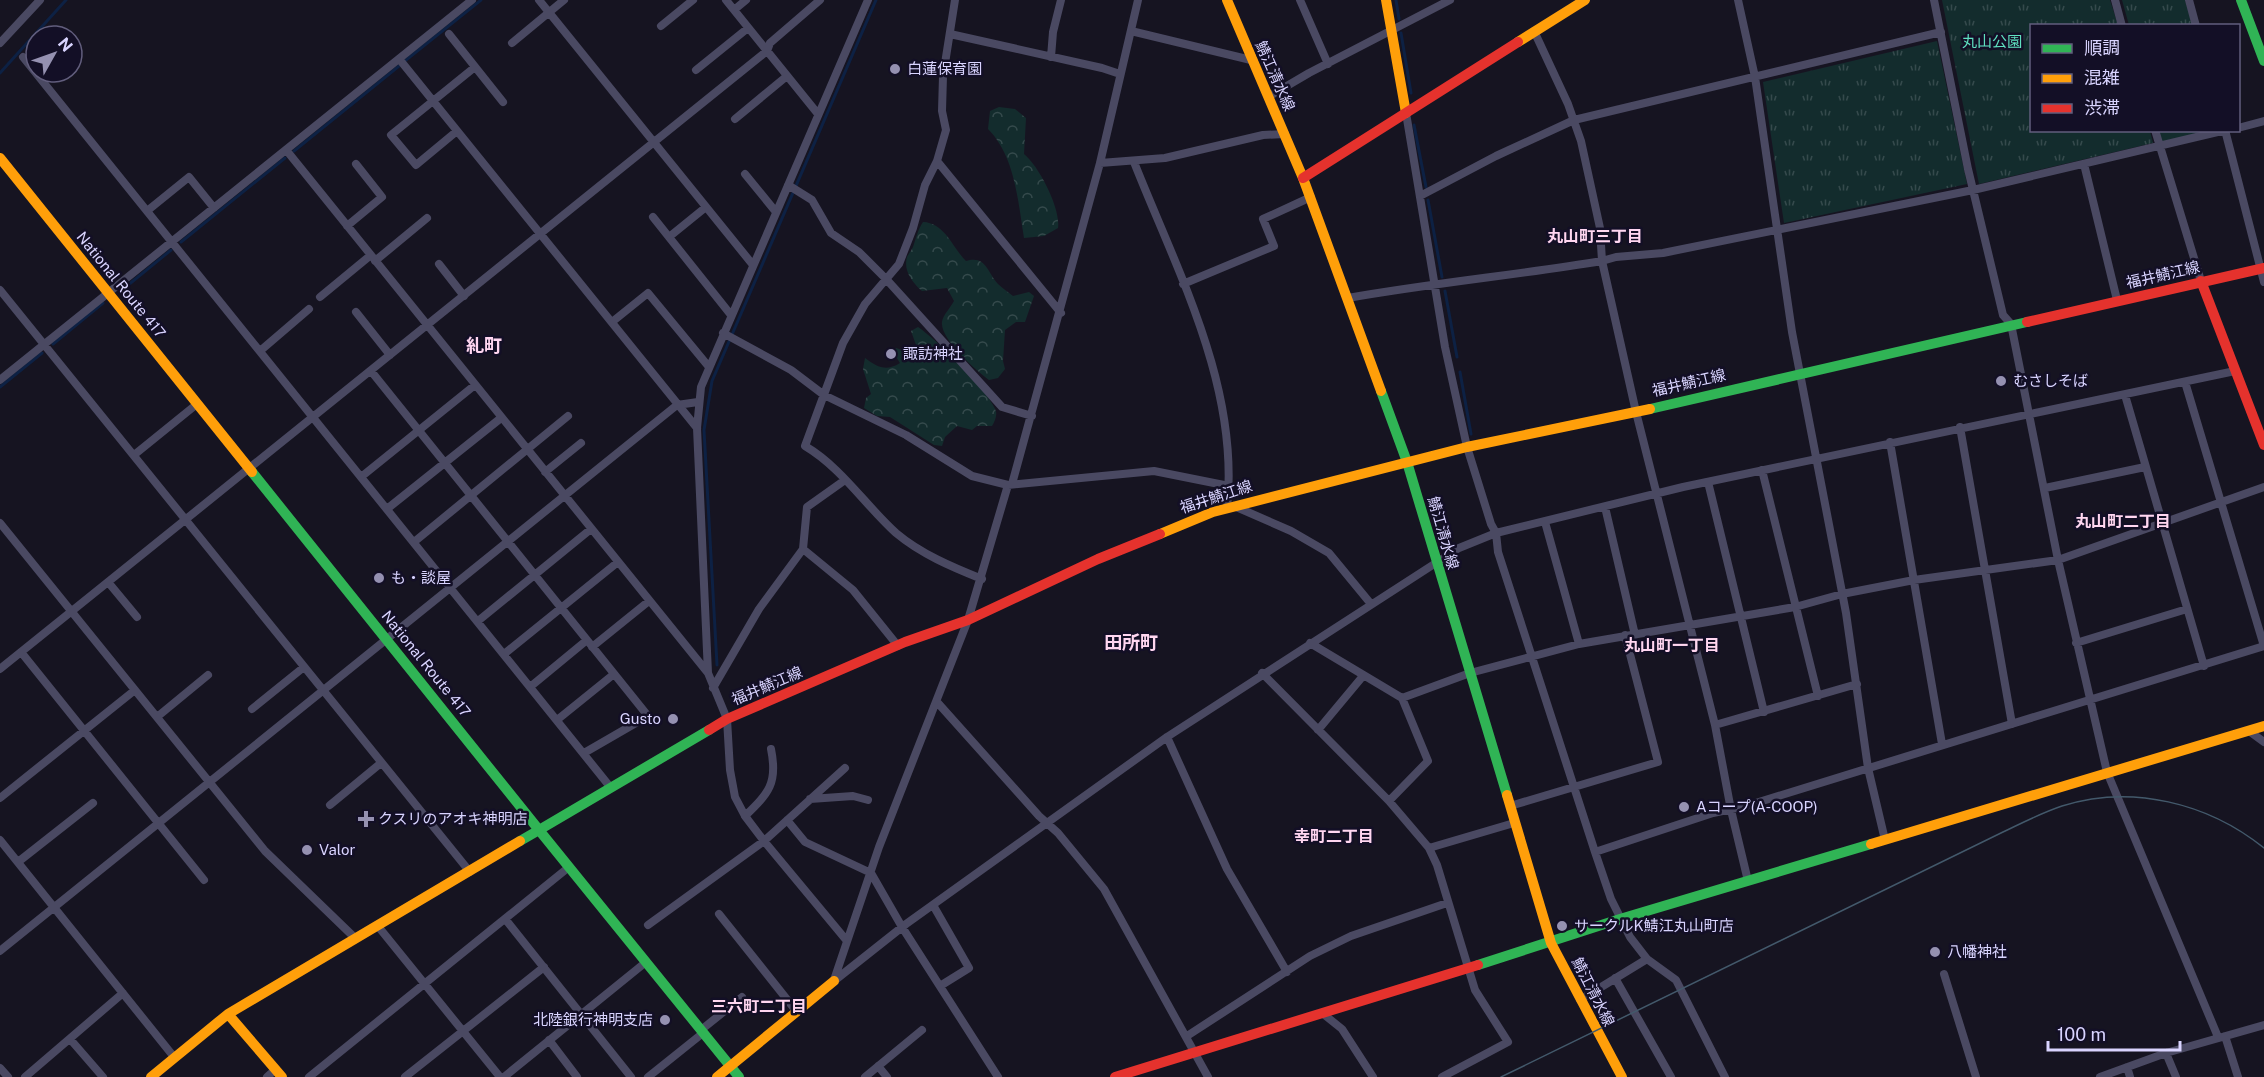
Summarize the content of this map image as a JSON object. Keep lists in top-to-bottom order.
{
  "streets": {
    "main road": ["鯖江清水線", "福井鯖江線", "National Route 417"]
  },
  "crossings": [
    ["鯖江清水線", "福井鯖江線"],
    ["福井鯖江線", "National Route 417"]
  ],
  "districts": [
    "丸山町三丁目",
    "糺町",
    "丸山町二丁目",
    "田所町",
    "丸山町一丁目",
    "幸町二丁目",
    "三六町二丁目"
  ],
  "parks": ["丸山公園"],
  "places": {
    "other": [
      "白蓮保育園",
      "諏訪神社",
      "むさしそば",
      "も・談屋",
      "Gusto",
      "Aコープ(A-COOP)",
      "Valor",
      "サークルK鯖江丸山町店",
      "八幡神社",
      "北陸銀行神明支店"
    ],
    "health": ["クスリのアオキ神明店"]
  },
  "legend": ["順調", "混雑", "渋滞"],
  "scale_bar": "100 m",
  "north": "top right"
}
